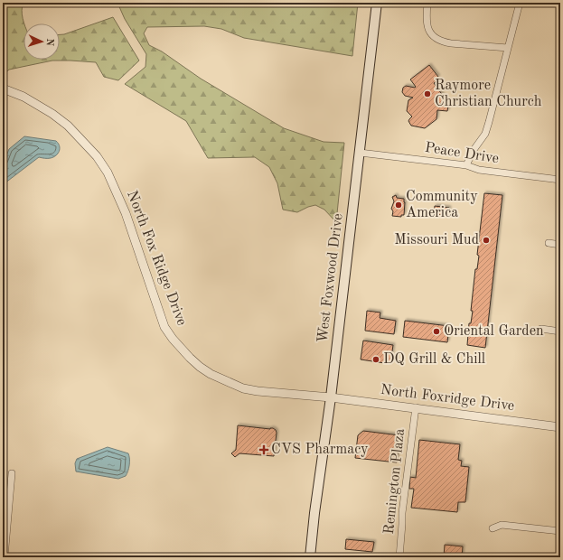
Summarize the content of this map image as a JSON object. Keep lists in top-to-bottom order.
{
  "streets": {
    "main road": ["West Foxwood Drive"],
    "street": [
      "Peace Drive",
      "North Fox Ridge Drive",
      "North Foxridge Drive",
      "Remington Plaza"
    ]
  },
  "crossings": [
    ["Peace Drive", "West Foxwood Drive"],
    ["North Fox Ridge Drive", "West Foxwood Drive"],
    ["North Fox Ridge Drive", "North Foxridge Drive"],
    ["West Foxwood Drive", "North Foxridge Drive"],
    ["North Foxridge Drive", "Remington Plaza"]
  ],
  "places": {
    "other": [
      "Raymore Christian Church",
      "Community America",
      "Missouri Mud",
      "Oriental Garden",
      "DQ Grill & Chill"
    ],
    "health": ["CVS Pharmacy"]
  },
  "north": "right"
}
